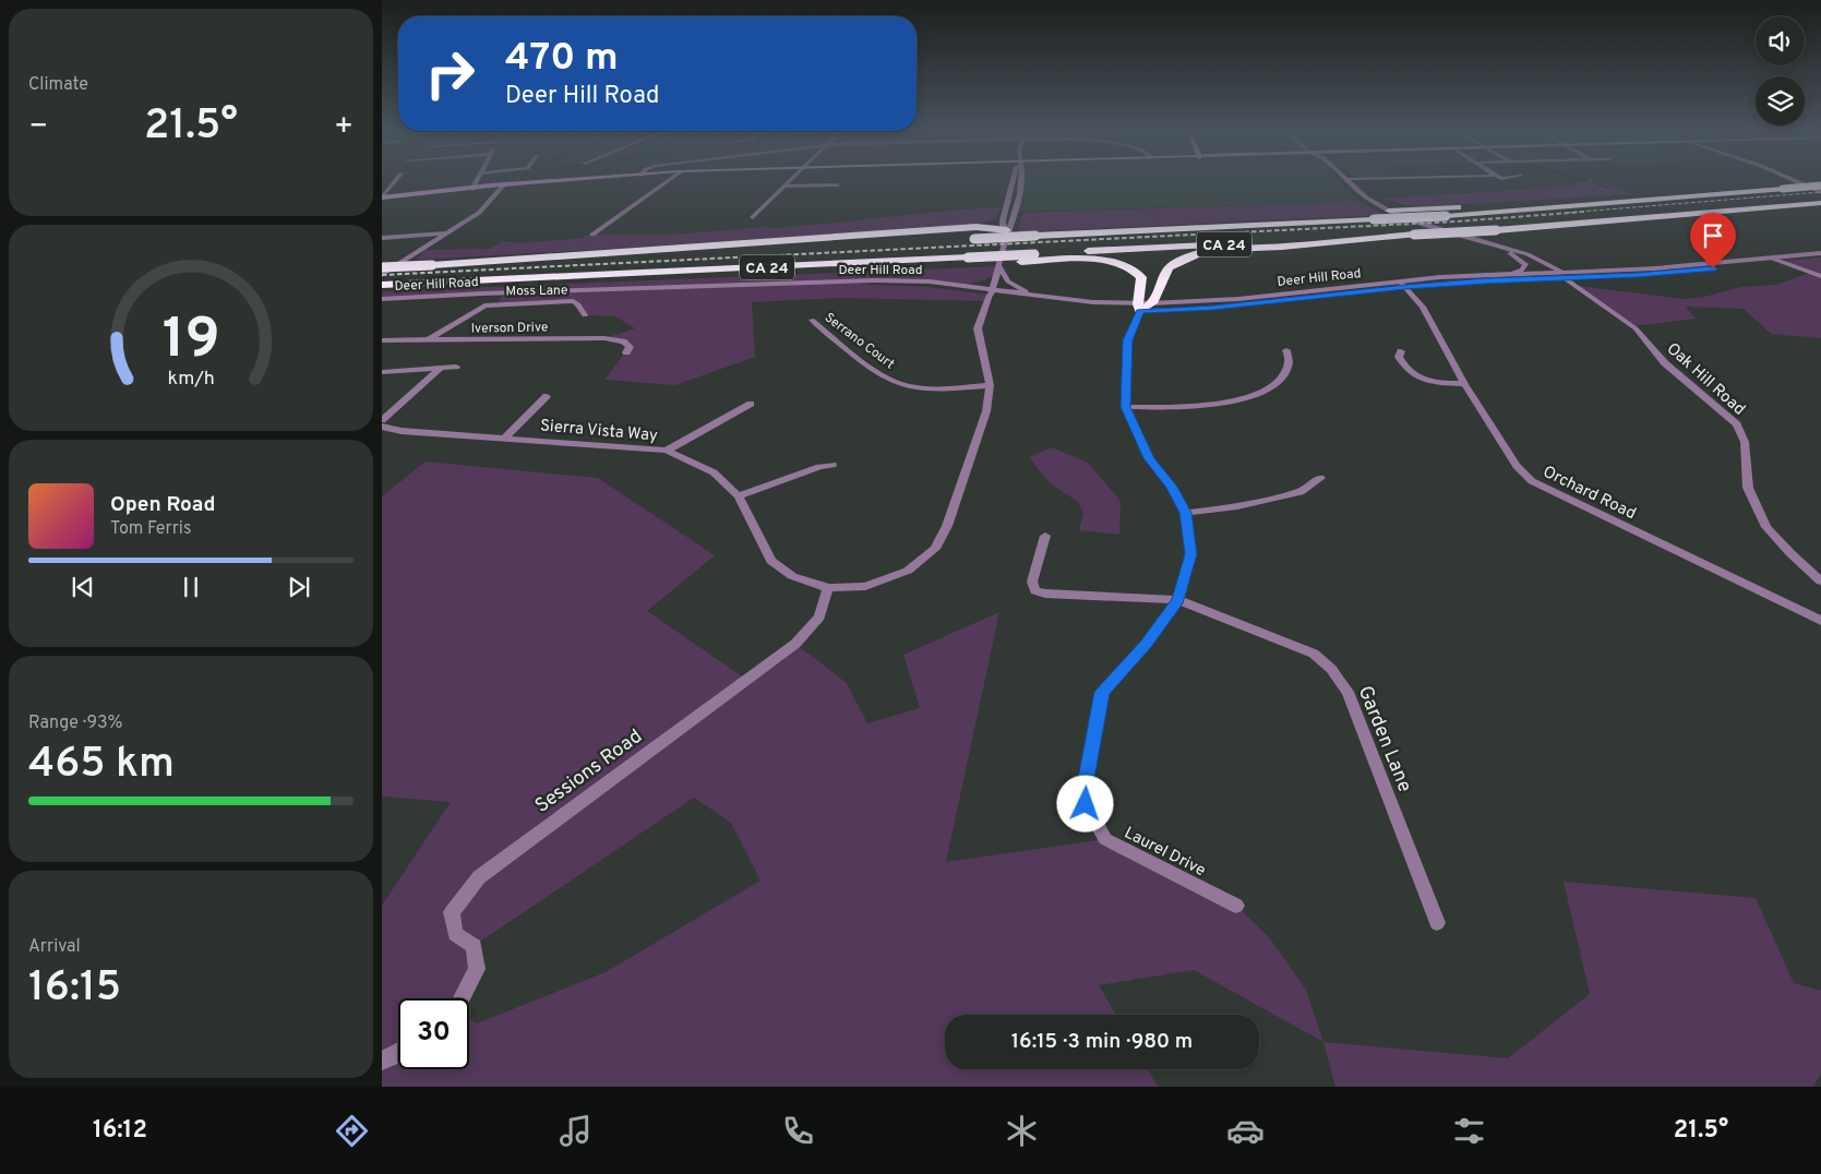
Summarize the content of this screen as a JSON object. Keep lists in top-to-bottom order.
{
  "streets": {
    "highway": ["CA 24"],
    "street": [
      "Deer Hill Road",
      "Moss Lane",
      "Iverson Drive",
      "Serrano Court",
      "Oak Hill Road",
      "Sierra Vista Way",
      "Orchard Road",
      "Garden Lane",
      "Sessions Road",
      "Laurel Drive"
    ]
  },
  "crossings": [
    ["Deer Hill Road", "Oak Hill Road"],
    ["Deer Hill Road", "Sierra Vista Way"],
    ["Deer Hill Road", "Orchard Road"],
    ["Deer Hill Road", "Laurel Drive"],
    ["Moss Lane", "Iverson Drive"],
    ["Serrano Court", "Sierra Vista Way"],
    ["Sierra Vista Way", "Sessions Road"],
    ["Garden Lane", "Laurel Drive"]
  ],
  "page": {
    "tile": [
      "Climate",
      ["Range · 93%", "465 km"],
      ["Arrival", "16:15"]
    ],
    "turn": ["470 m", "Deer Hill Road"],
    "heat": ["−", "21.5°", "+"],
    "song": ["Open Road", "Tom Ferris"],
    "limit": "30",
    "trip": "16:15 · 3 min · 980 m",
    "tabs": ["16:12", "21.5°"],
    "gauge": ["19", "km/h"]
  }
}
